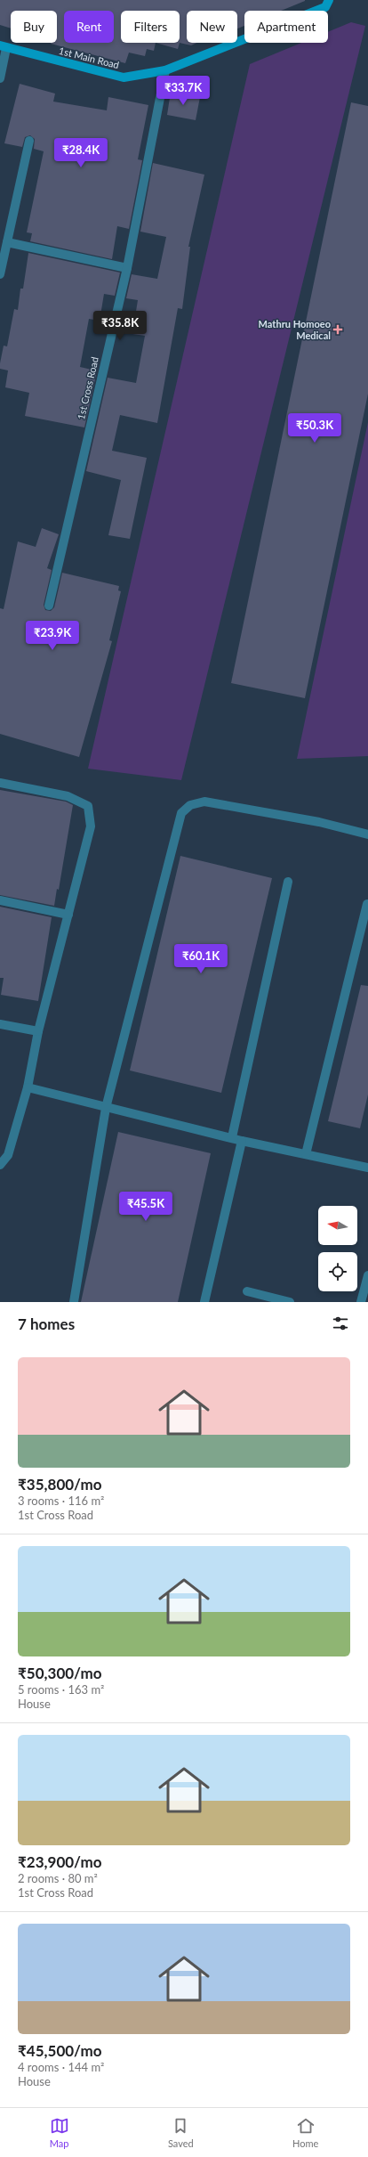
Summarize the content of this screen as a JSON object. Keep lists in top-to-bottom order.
{
  "streets": {
    "street": ["1st Main Road", "1st Cross Road"]
  },
  "crossings": [
    ["1st Main Road", "1st Cross Road"]
  ],
  "places": {
    "health": ["Mathru Homoeo Medical"]
  },
  "north": "left",
  "page": {
    "chip": [
      "Buy",
      "Rent",
      "Filters",
      "New",
      "Apartment"
    ],
    "price": [
      "₹33.7K",
      "₹28.4K",
      "₹35.8K",
      "₹50.3K",
      "₹23.9K",
      "₹60.1K",
      "₹45.5K"
    ],
    "heading": "7 homes",
    "list": [
      {
        "name": "₹35,800/mo",
        "note": "3 rooms · 116 m² · 1st Cross Road"
      },
      {
        "name": "₹50,300/mo",
        "note": "5 rooms · 163 m² · House"
      },
      {
        "name": "₹23,900/mo",
        "note": "2 rooms · 80 m² · 1st Cross Road"
      },
      {
        "name": "₹45,500/mo",
        "note": "4 rooms · 144 m² · House"
      }
    ],
    "tabs": ["Map", "Saved", "Home"]
  }
}
